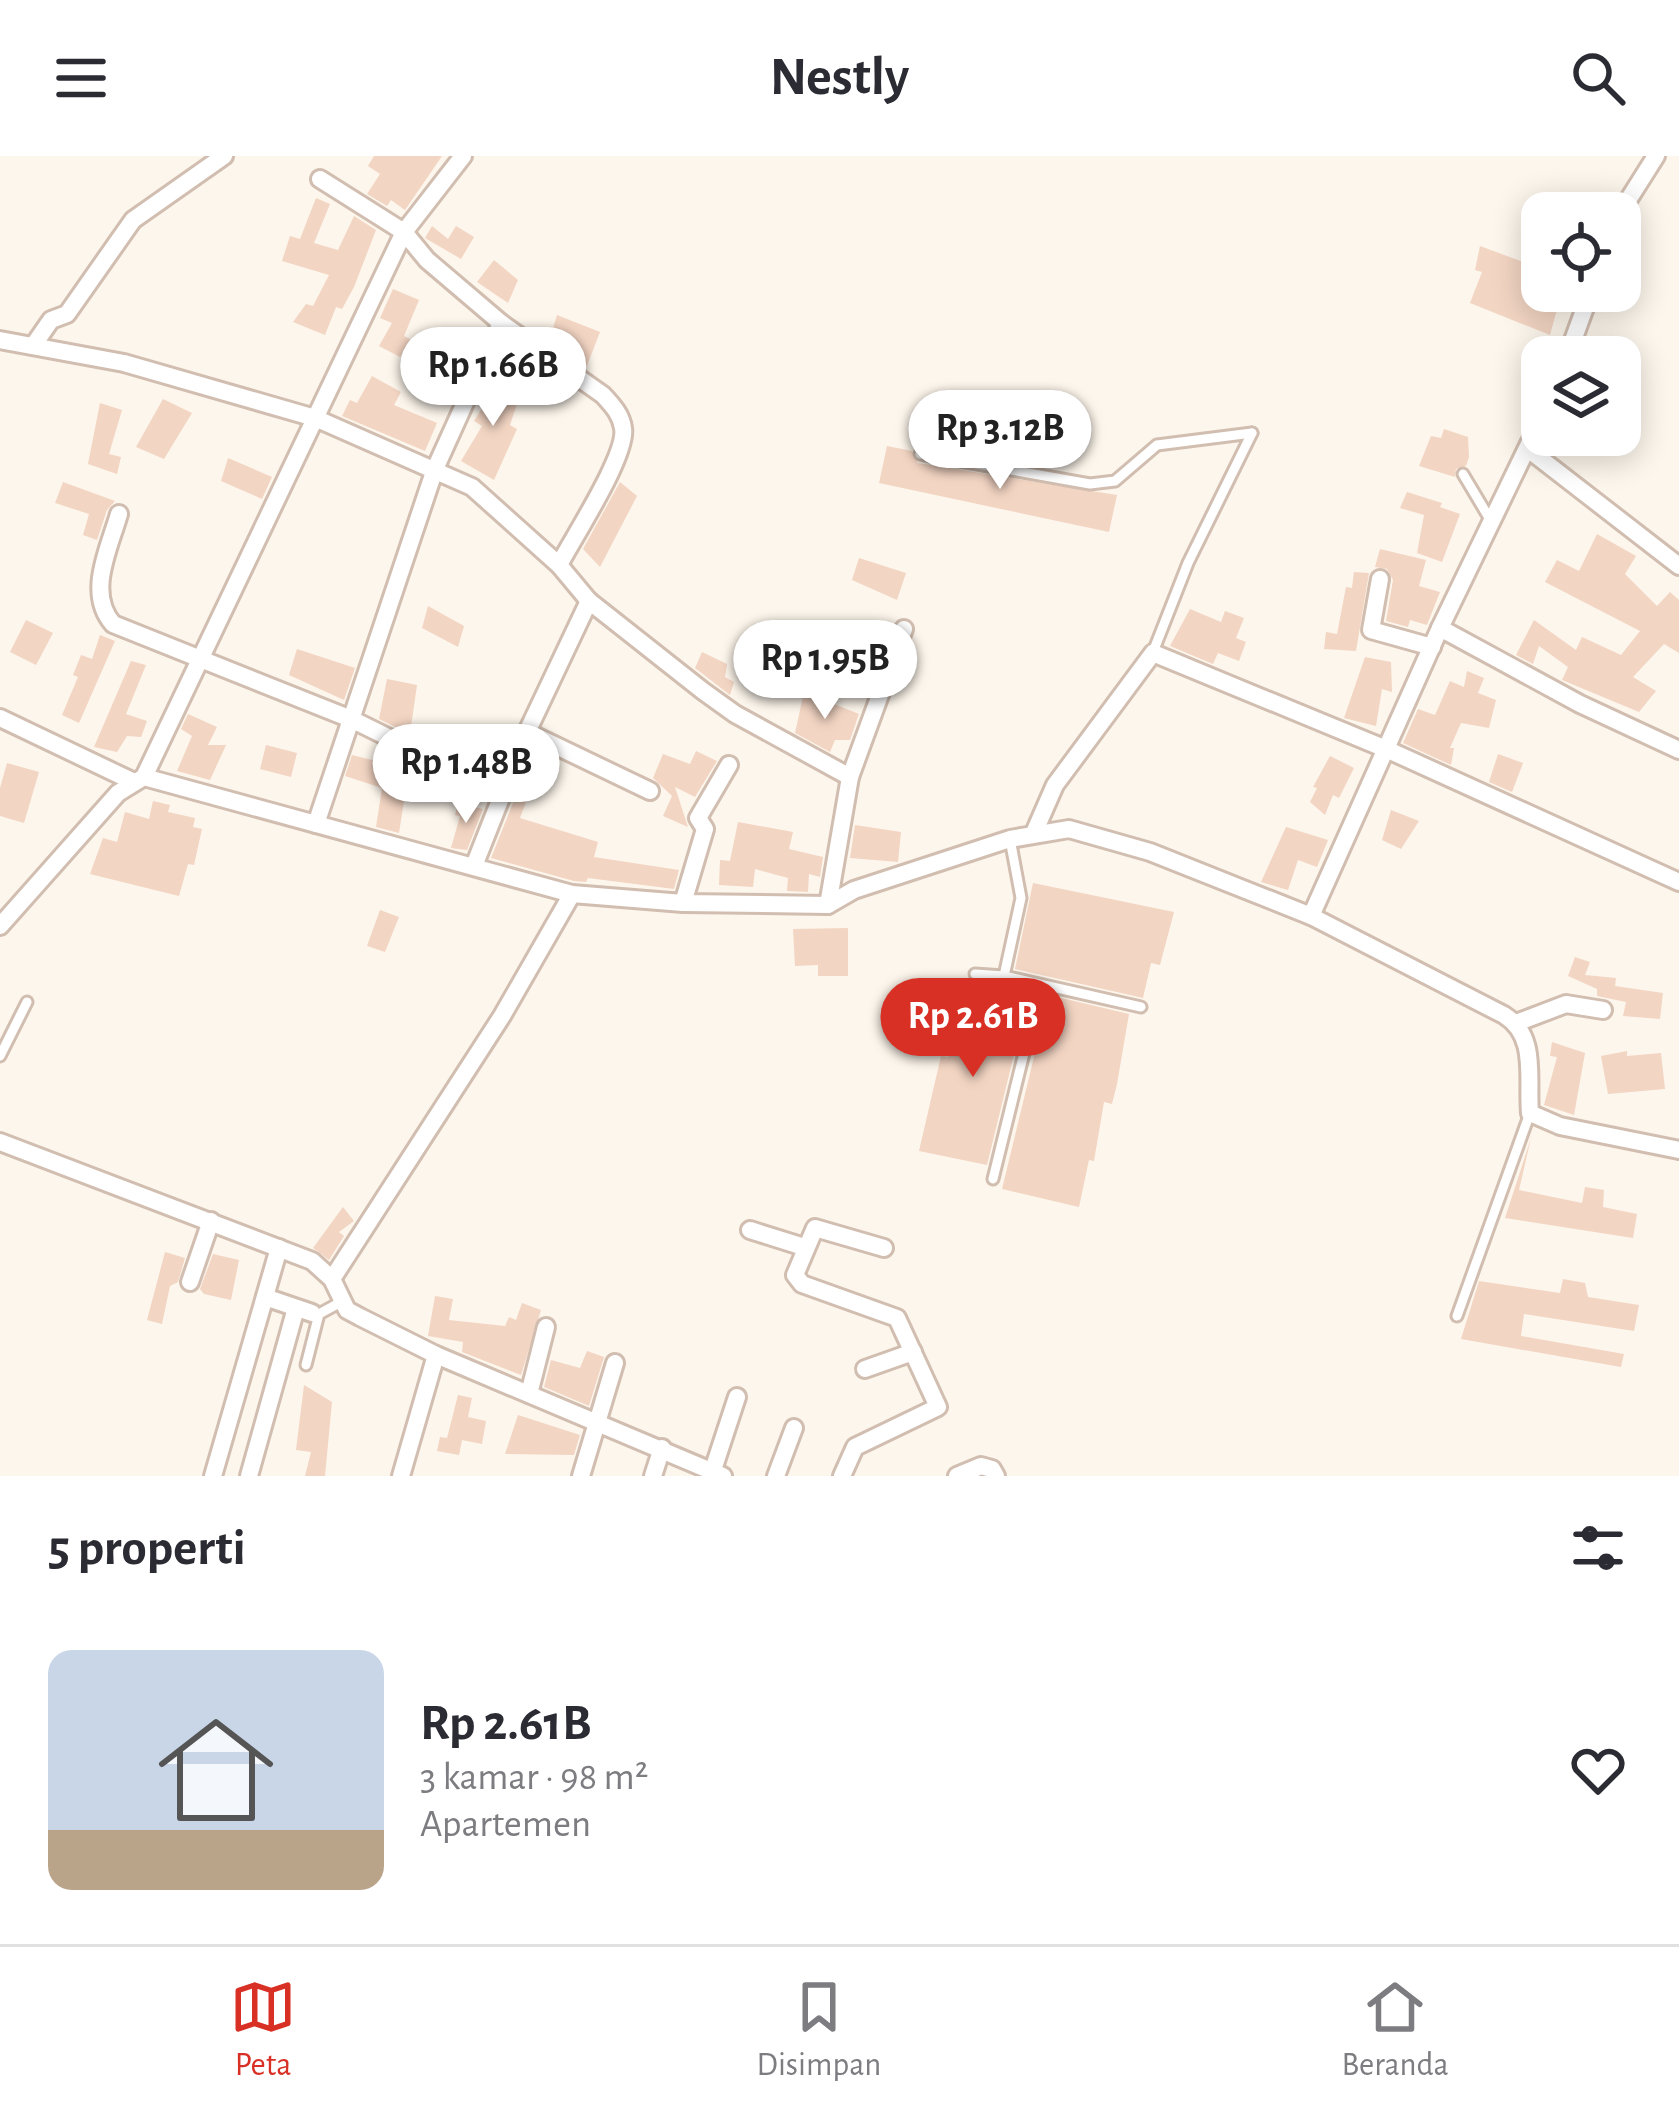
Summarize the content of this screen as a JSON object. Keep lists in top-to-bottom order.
{
  "page": {
    "header": "Nestly",
    "price": [
      "Rp 1.66B",
      "Rp 3.12B",
      "Rp 1.95B",
      "Rp 1.48B",
      "Rp 2.61B"
    ],
    "heading": "5 properti",
    "list": [
      {
        "name": "Rp 2.61B",
        "note": "3 kamar · 98 m² · Apartemen"
      }
    ],
    "tabs": ["Peta", "Disimpan", "Beranda"]
  }
}
